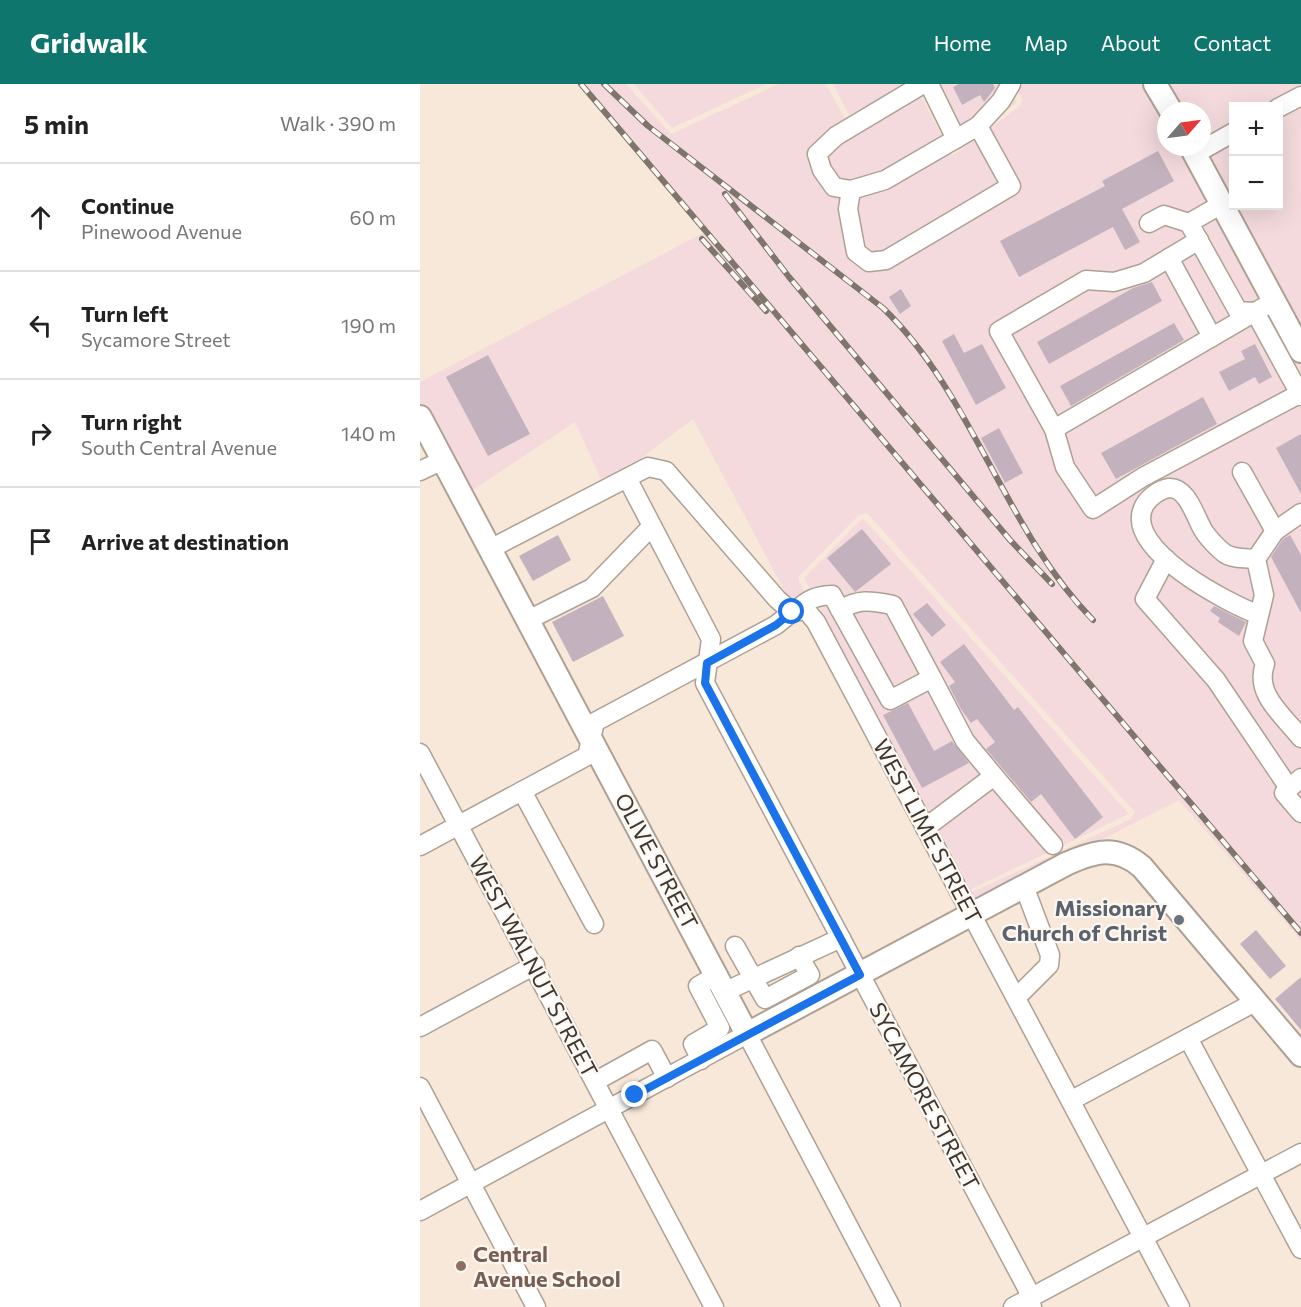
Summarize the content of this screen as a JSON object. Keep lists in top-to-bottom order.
{
  "streets": {
    "main road": ["OLIVE STREET"],
    "street": ["WEST LIME STREET", "WEST WALNUT STREET", "SYCAMORE STREET"]
  },
  "crossings": [
    ["WEST LIME STREET", "SYCAMORE STREET"]
  ],
  "places": ["Missionary Church of Christ", "Central Avenue School"],
  "north": "top right",
  "page": {
    "header": "Gridwalk",
    "nav": [
      "Home",
      "Map",
      "About",
      "Contact"
    ],
    "heading": ["5 min", "Walk · 390 m"],
    "map_buttons": ["+", "−"],
    "list": [
      ["Continue", "Pinewood Avenue", "60 m"],
      ["Turn left", "Sycamore Street", "190 m"],
      ["Turn right", "South Central Avenue", "140 m"],
      "Arrive at destination"
    ]
  }
}
